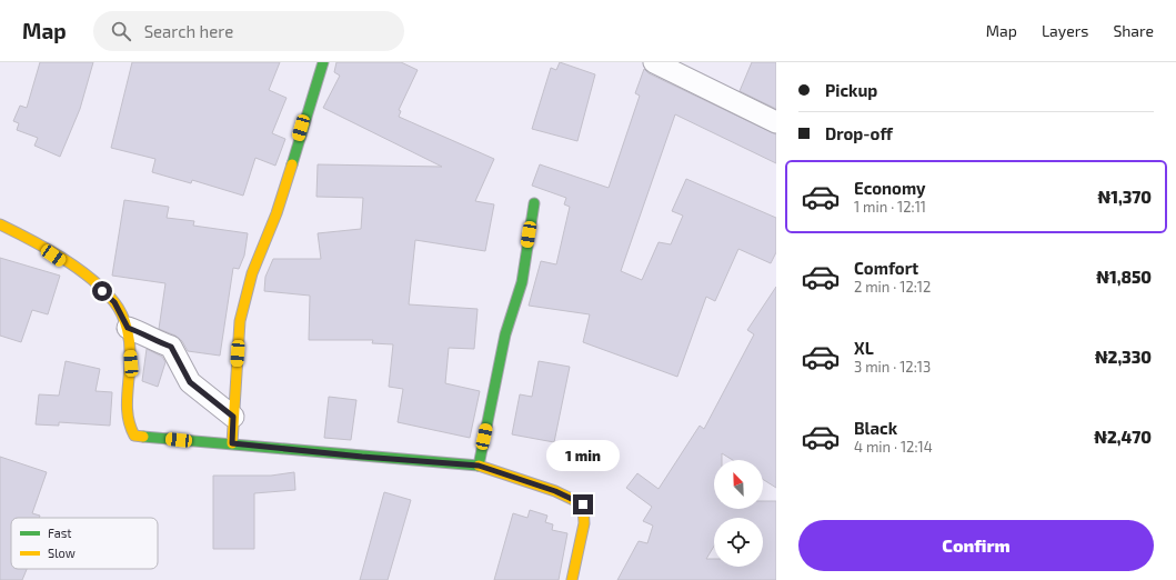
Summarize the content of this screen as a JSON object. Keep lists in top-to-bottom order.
{
  "legend": ["Fast", "Slow"],
  "north": "top left",
  "page": {
    "header": "Map",
    "search": "Search here",
    "nav": ["Map", "Layers", "Share"],
    "banner": ["Pickup", "Drop-off"],
    "list": [
      {
        "name": "Economy",
        "note": "1 min · 12:11",
        "value": "₦1,370"
      },
      {
        "name": "Comfort",
        "note": "2 min · 12:12",
        "value": "₦1,850"
      },
      {
        "name": "XL",
        "note": "3 min · 12:13",
        "value": "₦2,330"
      },
      {
        "name": "Black",
        "note": "4 min · 12:14",
        "value": "₦2,470"
      }
    ],
    "bubble": "1 min",
    "buttons": "Confirm"
  }
}
